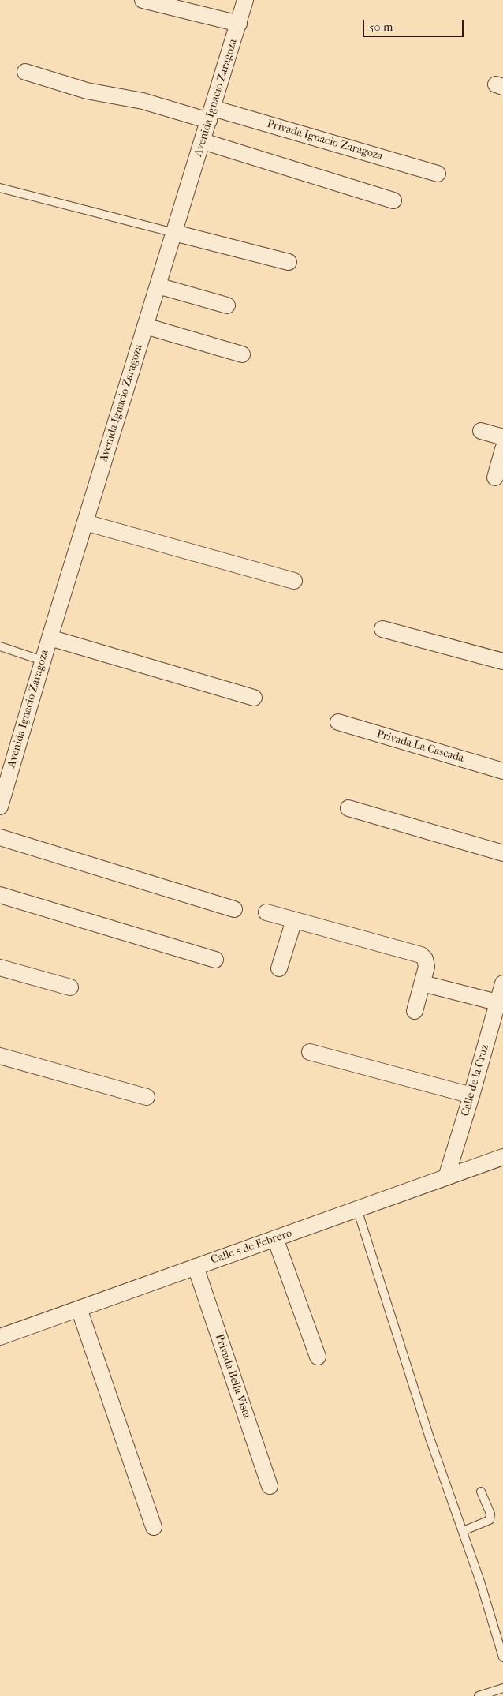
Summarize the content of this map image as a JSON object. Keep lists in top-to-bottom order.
{
  "streets": {
    "street": [
      "Avenida Ignacio Zaragoza",
      "Privada Ignacio Zaragoza",
      "Privada La Cascada",
      "Calle de la Cruz",
      "Calle 5 de Febrero",
      "Privada Bella Vista"
    ]
  },
  "crossings": [
    ["Avenida Ignacio Zaragoza", "Privada Ignacio Zaragoza"],
    ["Calle de la Cruz", "Calle 5 de Febrero"],
    ["Calle 5 de Febrero", "Privada Bella Vista"]
  ],
  "scale_bar": "50 m"
}
